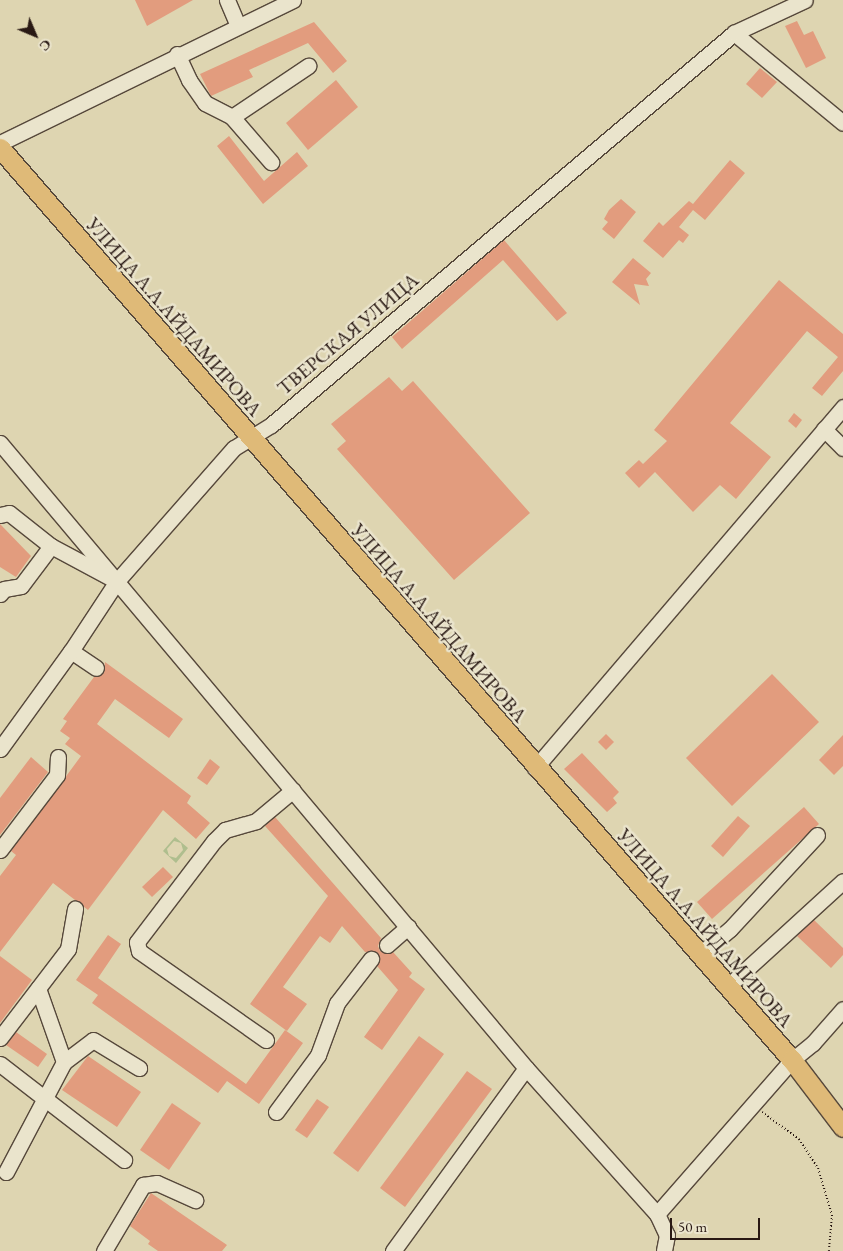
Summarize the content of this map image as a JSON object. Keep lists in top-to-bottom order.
{
  "streets": {
    "main road": ["УЛИЦА А.А.АЙДАМИРОВА"],
    "street": ["ТВЕРСКАЯ УЛИЦА"]
  },
  "crossings": [
    ["УЛИЦА А.А.АЙДАМИРОВА", "ТВЕРСКАЯ УЛИЦА"]
  ],
  "scale_bar": "50 m",
  "north": "bottom right"
}
